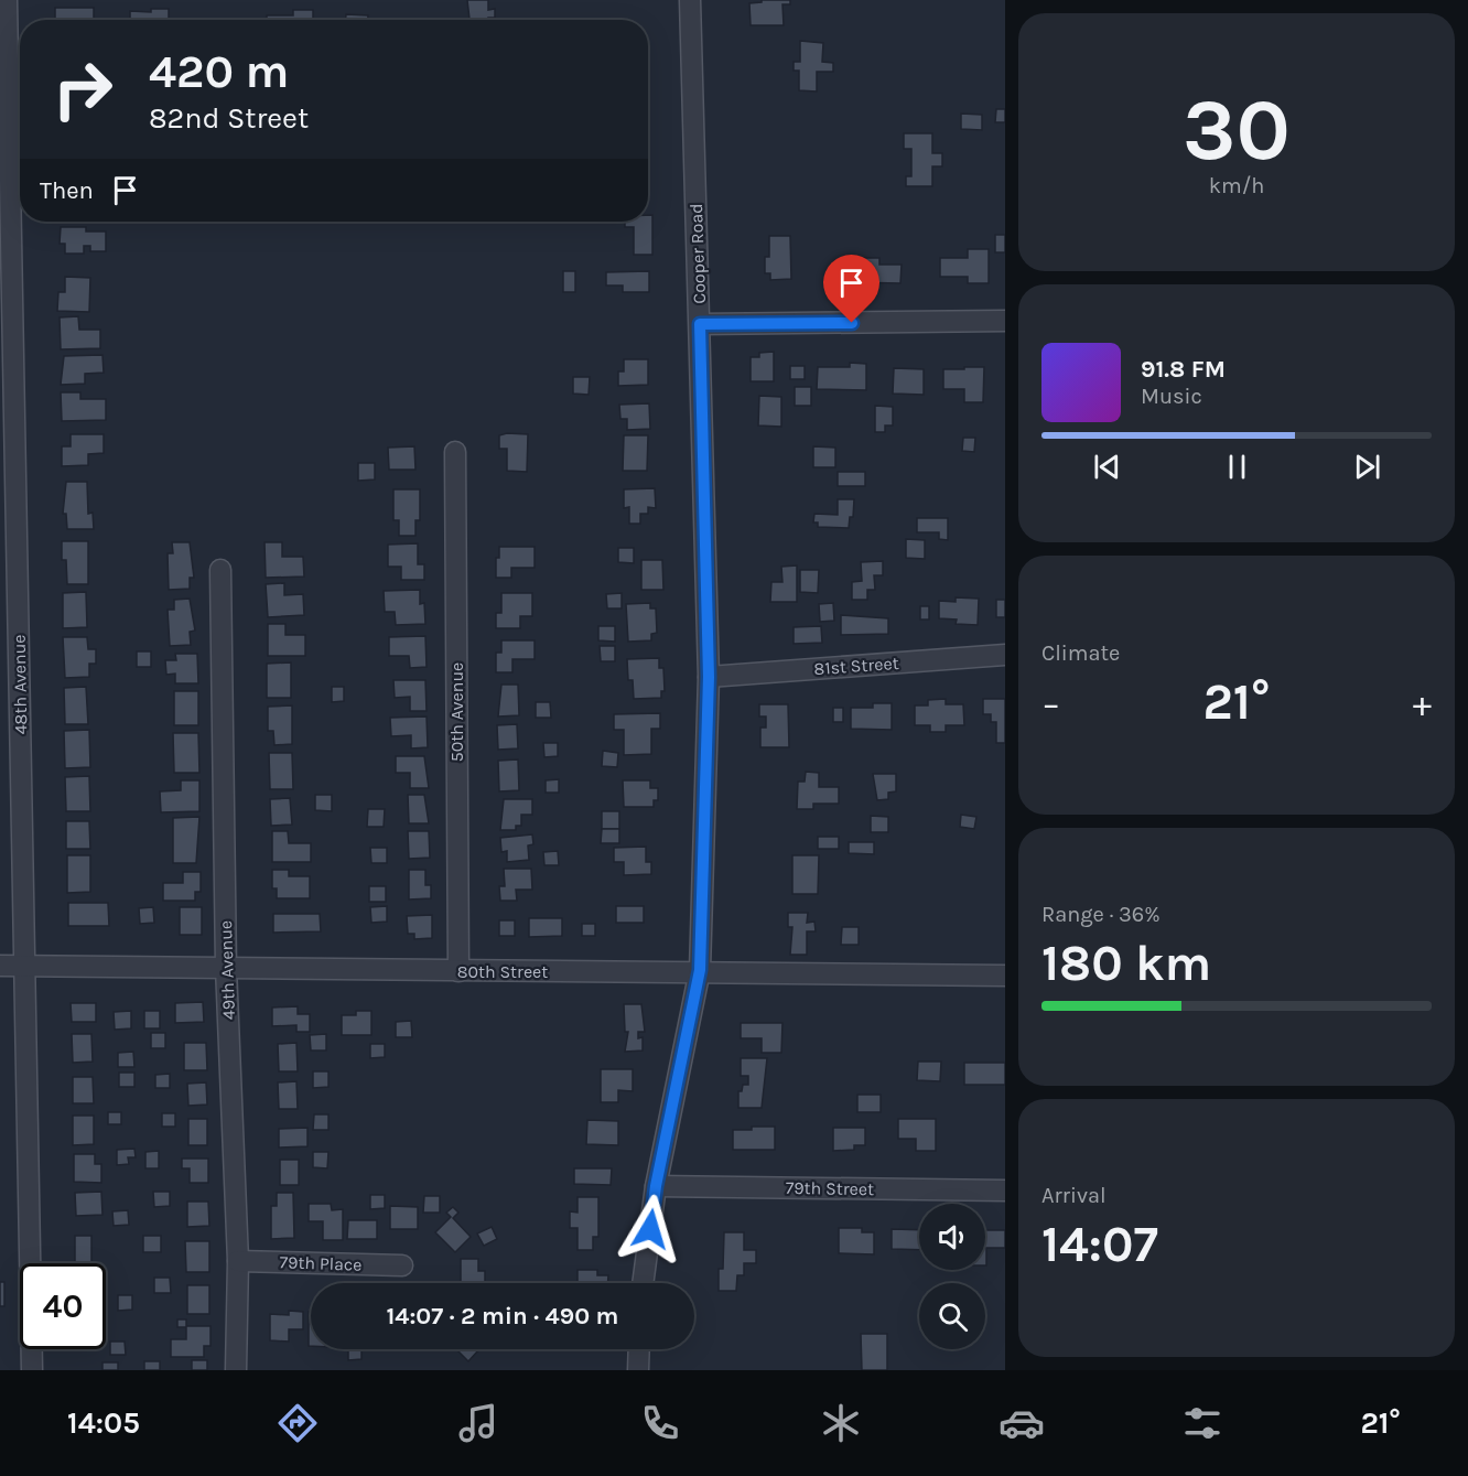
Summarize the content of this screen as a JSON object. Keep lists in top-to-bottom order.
{
  "streets": {
    "street": [
      "Cooper Road",
      "81st Street",
      "48th Avenue",
      "50th Avenue",
      "49th Avenue",
      "80th Street",
      "79th Street",
      "79th Place"
    ]
  },
  "crossings": [
    ["Cooper Road", "81st Street"],
    ["Cooper Road", "80th Street"],
    ["Cooper Road", "79th Street"],
    ["48th Avenue", "80th Street"],
    ["50th Avenue", "80th Street"],
    ["49th Avenue", "80th Street"],
    ["49th Avenue", "79th Place"]
  ],
  "page": {
    "tile": [
      ["30", "km/h"],
      "Climate",
      ["Range · 36%", "180 km"],
      ["Arrival", "14:07"]
    ],
    "turn": ["420 m", "82nd Street"],
    "then": "Then",
    "song": ["91.8 FM", "Music"],
    "heat": ["−", "21°", "+"],
    "limit": "40",
    "trip": "14:07 · 2 min · 490 m",
    "tabs": ["14:05", "21°"]
  }
}
